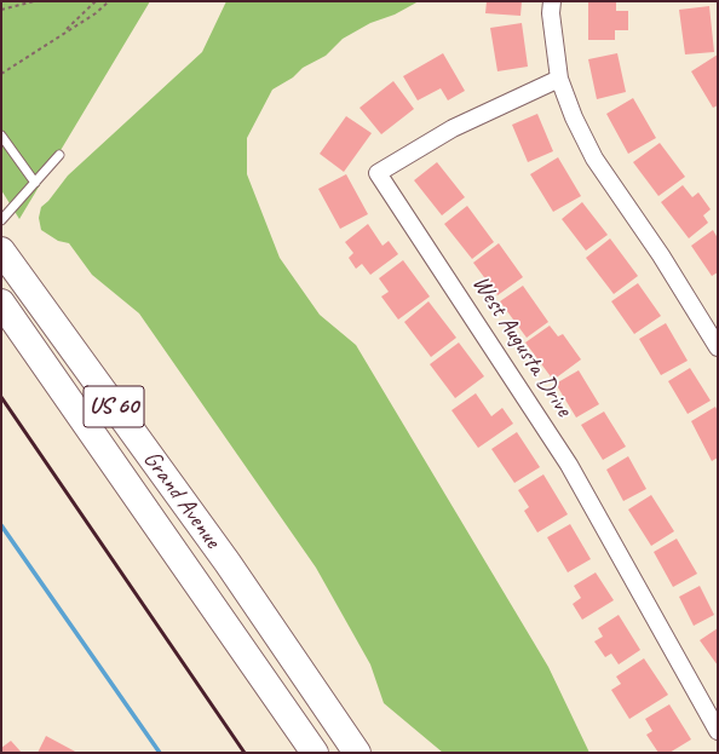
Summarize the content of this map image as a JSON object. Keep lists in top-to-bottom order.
{
  "streets": {
    "highway": ["US 60", "Grand Avenue"],
    "street": ["West Augusta Drive"]
  }
}
